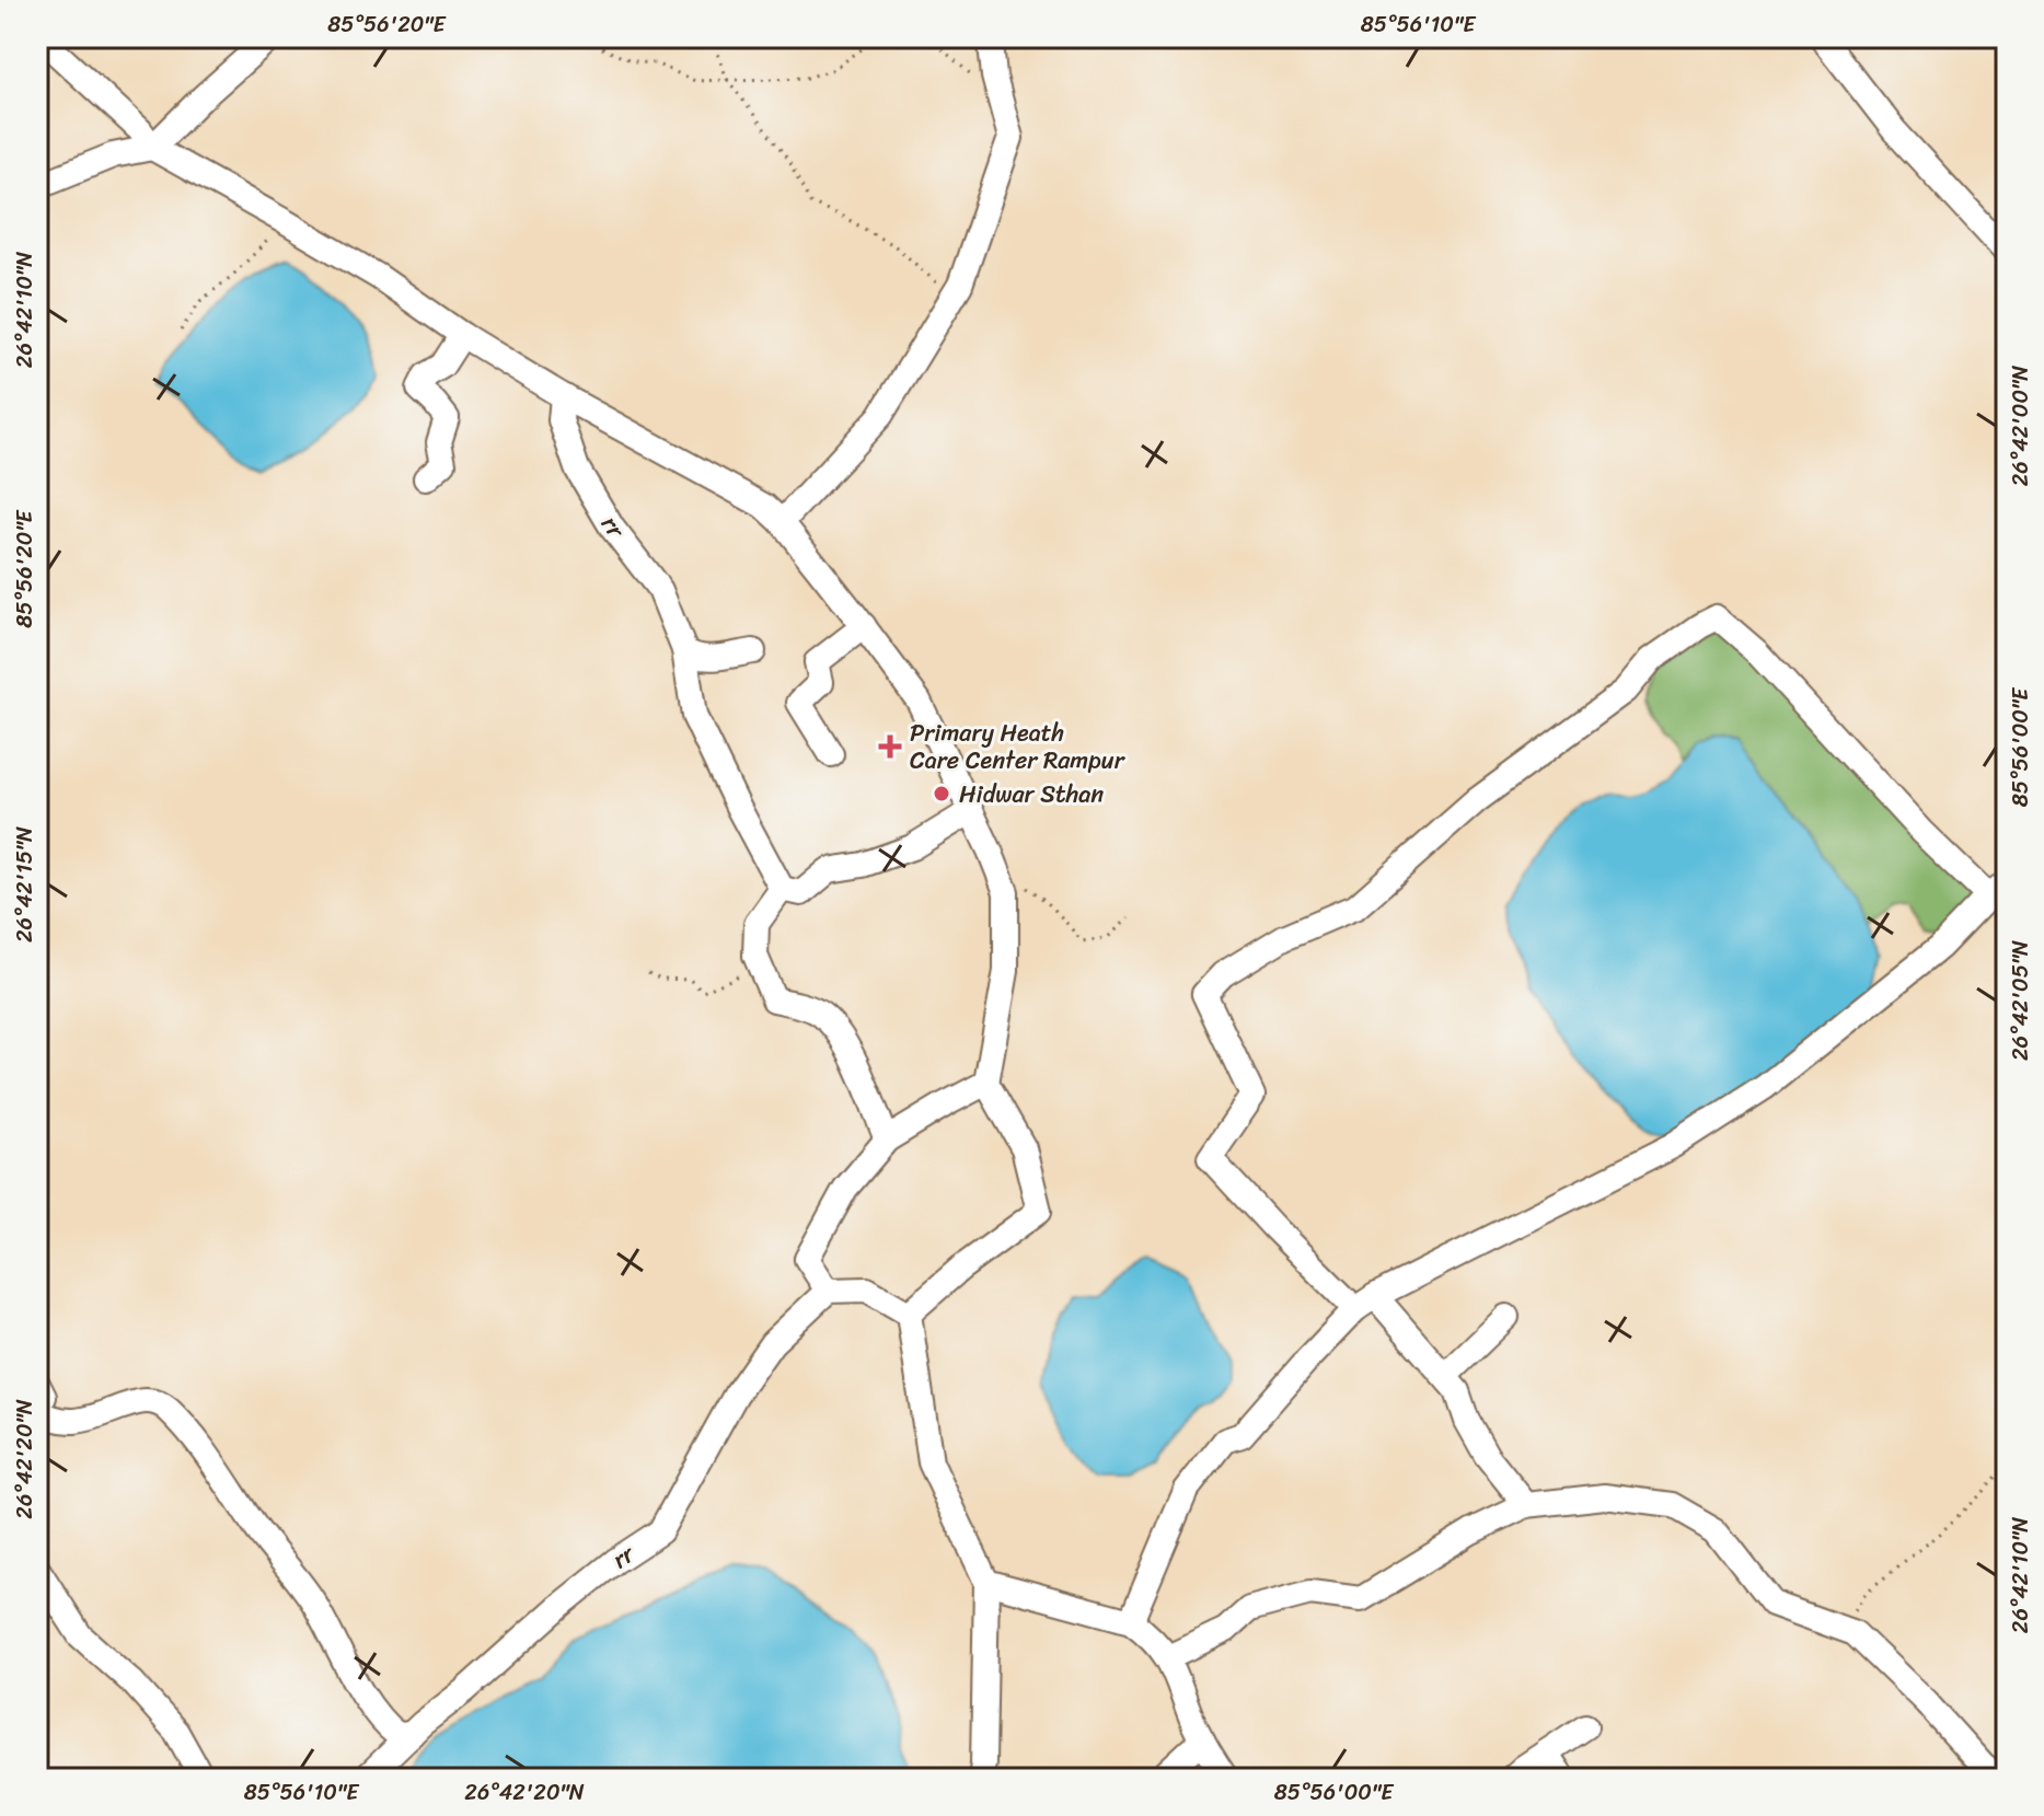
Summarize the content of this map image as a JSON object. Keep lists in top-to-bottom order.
{
  "streets": {
    "street": ["rr"]
  },
  "places": {
    "health": ["Primary Heath Care Center Rampur"],
    "other": ["Hidwar Sthan"]
  },
  "coordinates": [
    "85°56'20\"E",
    "85°56'10\"E",
    "26°42'10\"N",
    "26°42'00\"N",
    "85°56'00\"E",
    "26°42'15\"N",
    "26°42'05\"N",
    "26°42'20\"N"
  ]
}
